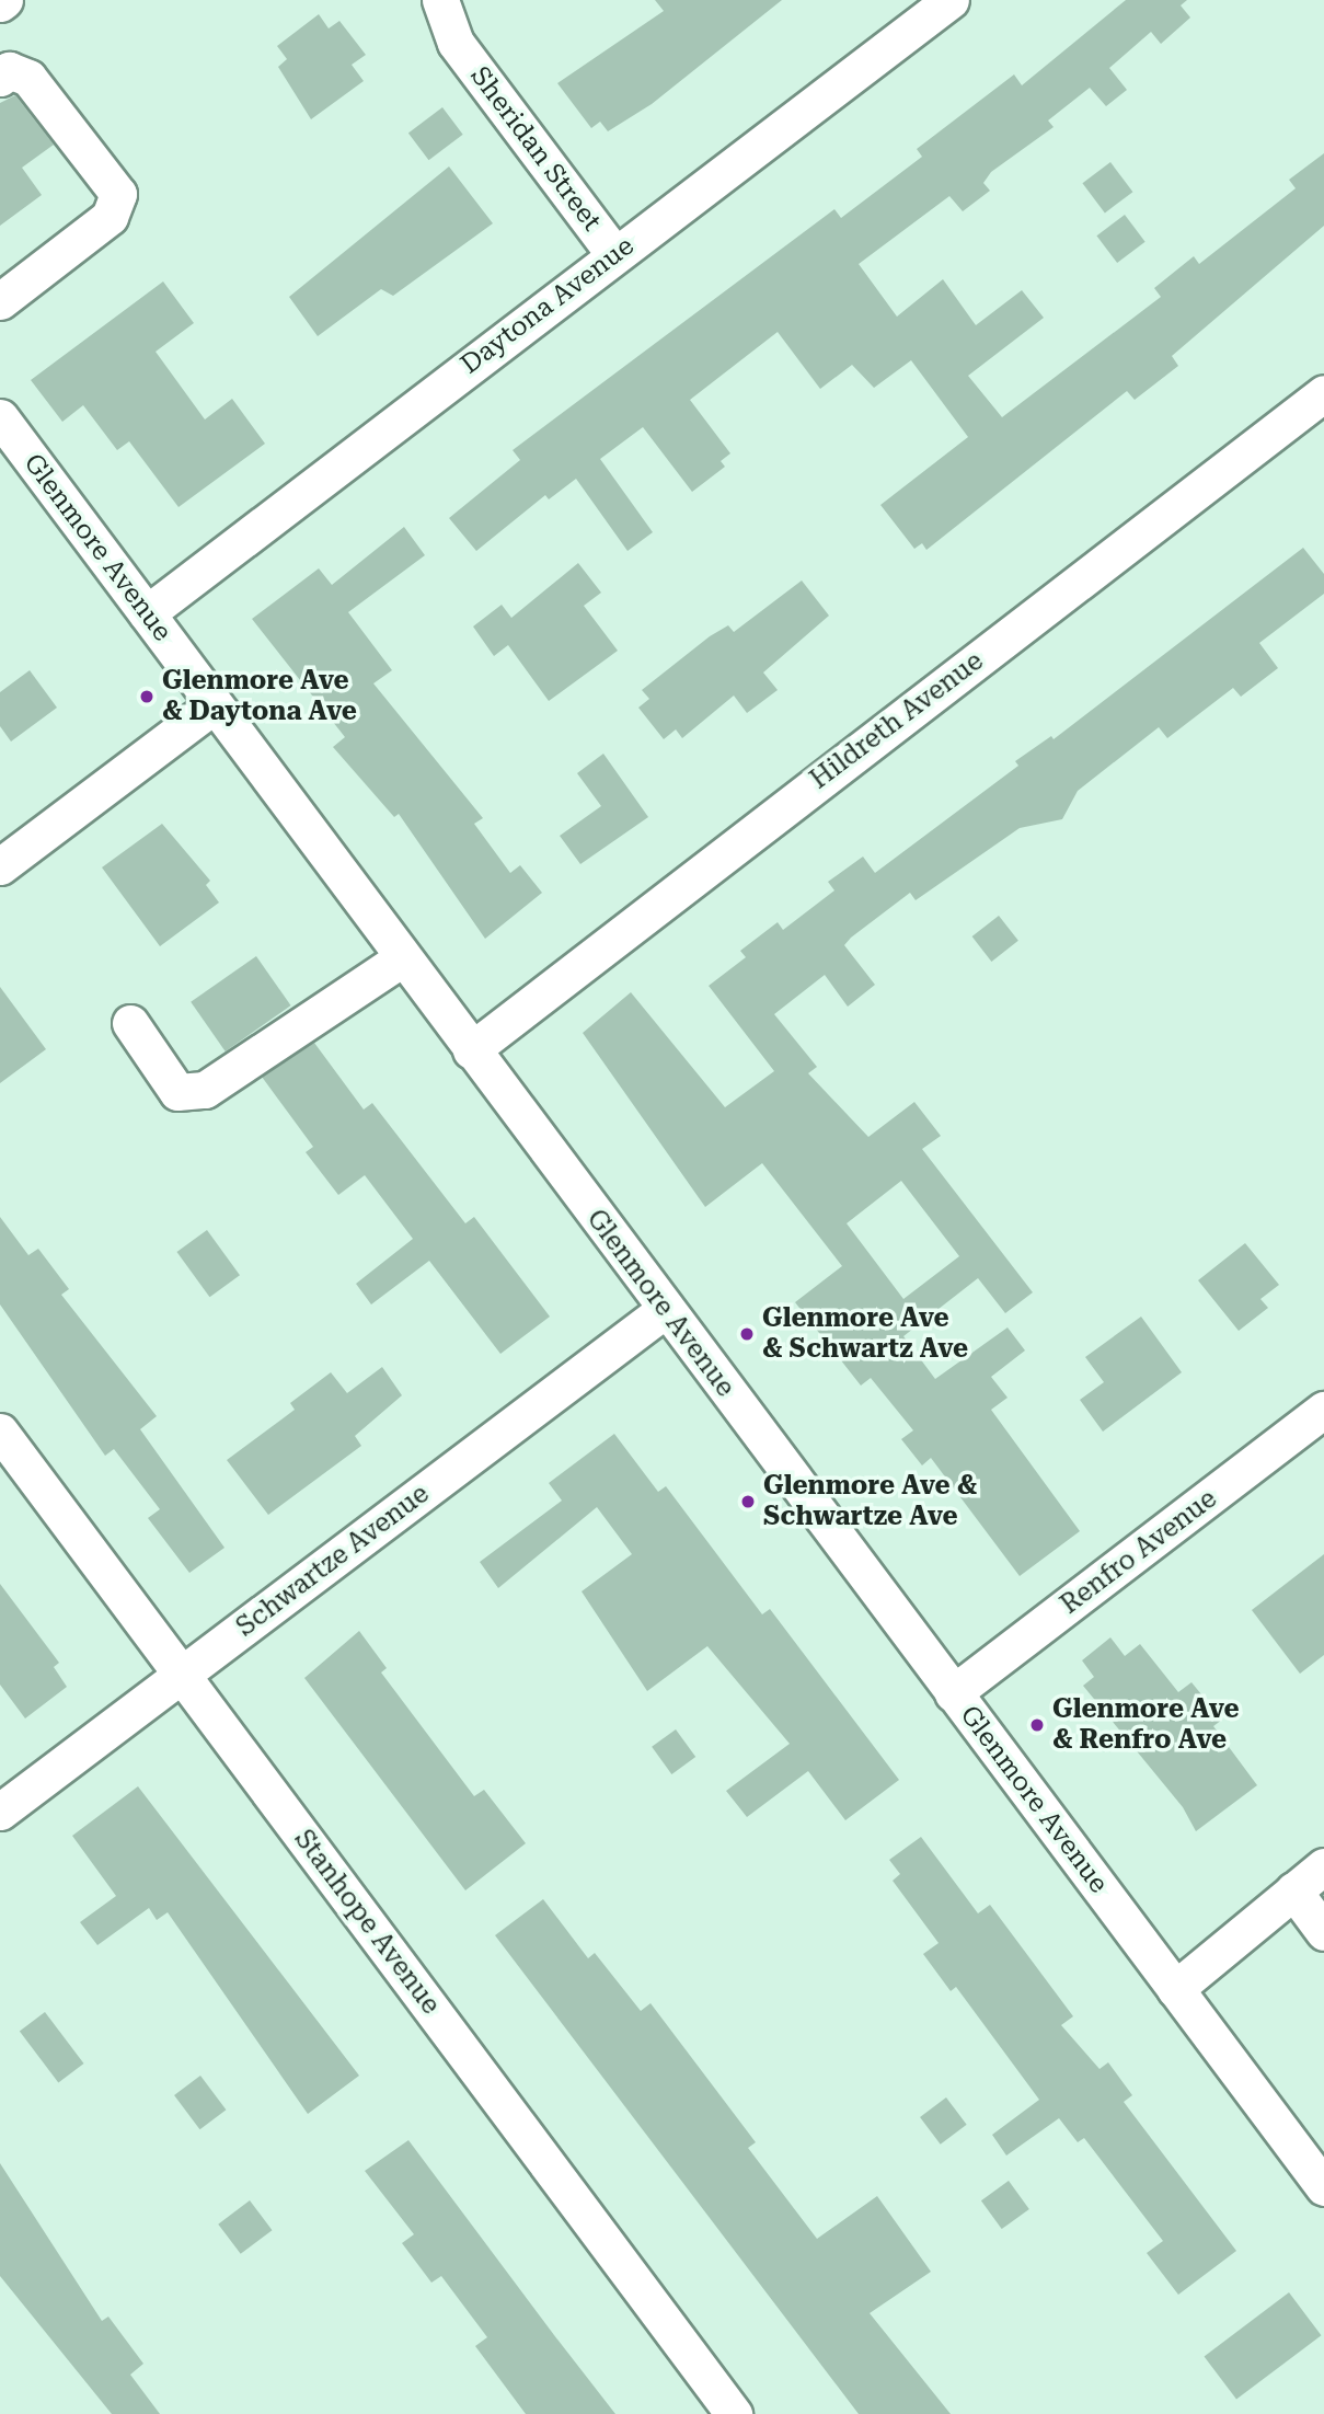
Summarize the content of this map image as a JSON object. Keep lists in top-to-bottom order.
{
  "streets": {
    "street": [
      "Sheridan Street",
      "Daytona Avenue",
      "Glenmore Avenue",
      "Hildreth Avenue",
      "Renfro Avenue",
      "Schwartze Avenue",
      "Stanhope Avenue"
    ]
  },
  "crossings": [
    ["Sheridan Street", "Daytona Avenue"],
    ["Daytona Avenue", "Glenmore Avenue"],
    ["Glenmore Avenue", "Hildreth Avenue"],
    ["Glenmore Avenue", "Renfro Avenue"],
    ["Glenmore Avenue", "Schwartze Avenue"],
    ["Schwartze Avenue", "Stanhope Avenue"]
  ],
  "places": [
    "Glenmore Ave & Daytona Ave",
    "Glenmore Ave & Schwartz Ave",
    "Glenmore Ave & Schwartze Ave",
    "Glenmore Ave & Renfro Ave"
  ]
}
